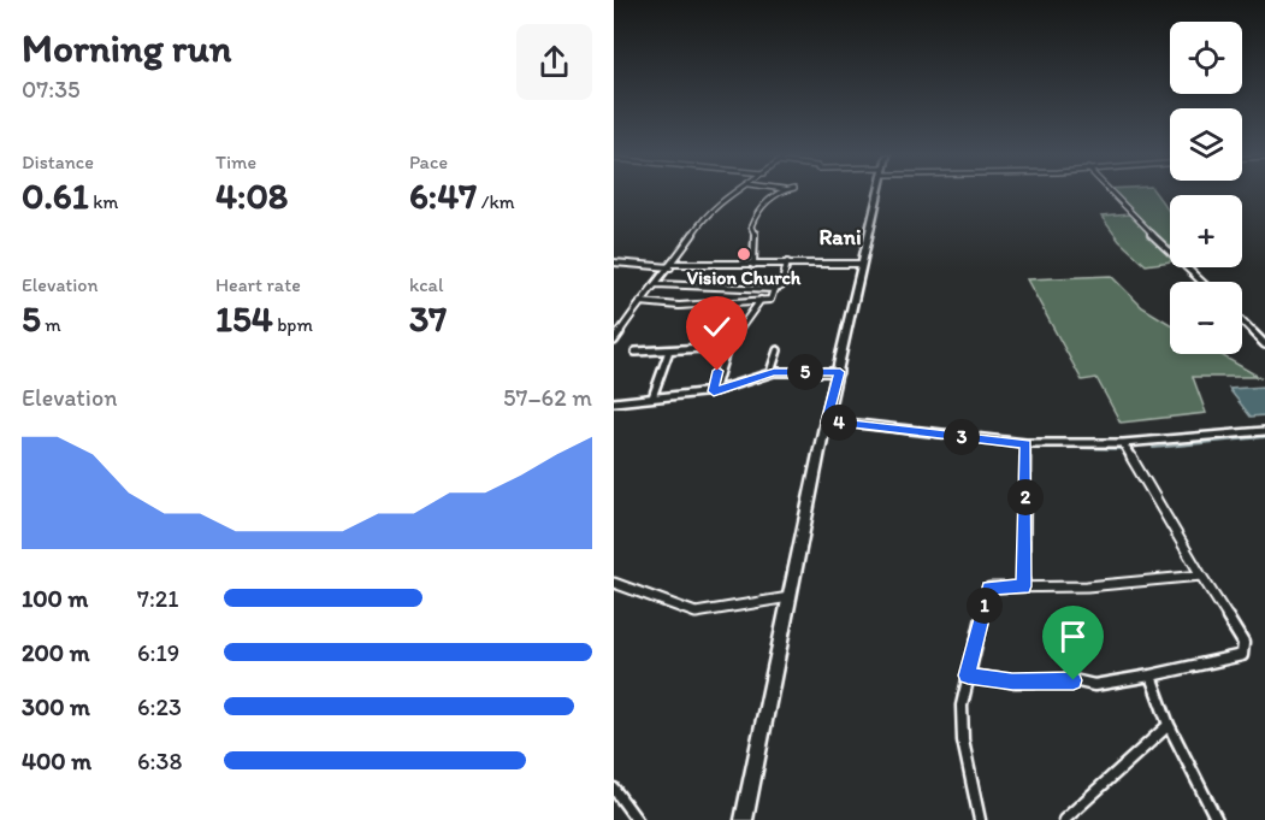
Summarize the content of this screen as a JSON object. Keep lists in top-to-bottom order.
{
  "districts": ["Rani"],
  "places": ["Vision Church"],
  "page": {
    "heading": ["Morning run", "07:35"],
    "map_buttons": ["+", "−"],
    "stats": [
      ["Distance", "0.61 km"],
      ["Time", "4:08"],
      ["Pace", "6:47 /km"],
      ["Elevation", "5 m"],
      ["Heart rate", "154 bpm"],
      ["kcal", "37"]
    ],
    "pins": [
      "5",
      "4",
      "3",
      "2",
      "1"
    ],
    "chart": ["Elevation", "57–62 m"],
    "list": [
      {
        "name": "100 m",
        "note": "7:21"
      },
      {
        "name": "200 m",
        "note": "6:19"
      },
      {
        "name": "300 m",
        "note": "6:23"
      },
      {
        "name": "400 m",
        "note": "6:38"
      }
    ]
  }
}
